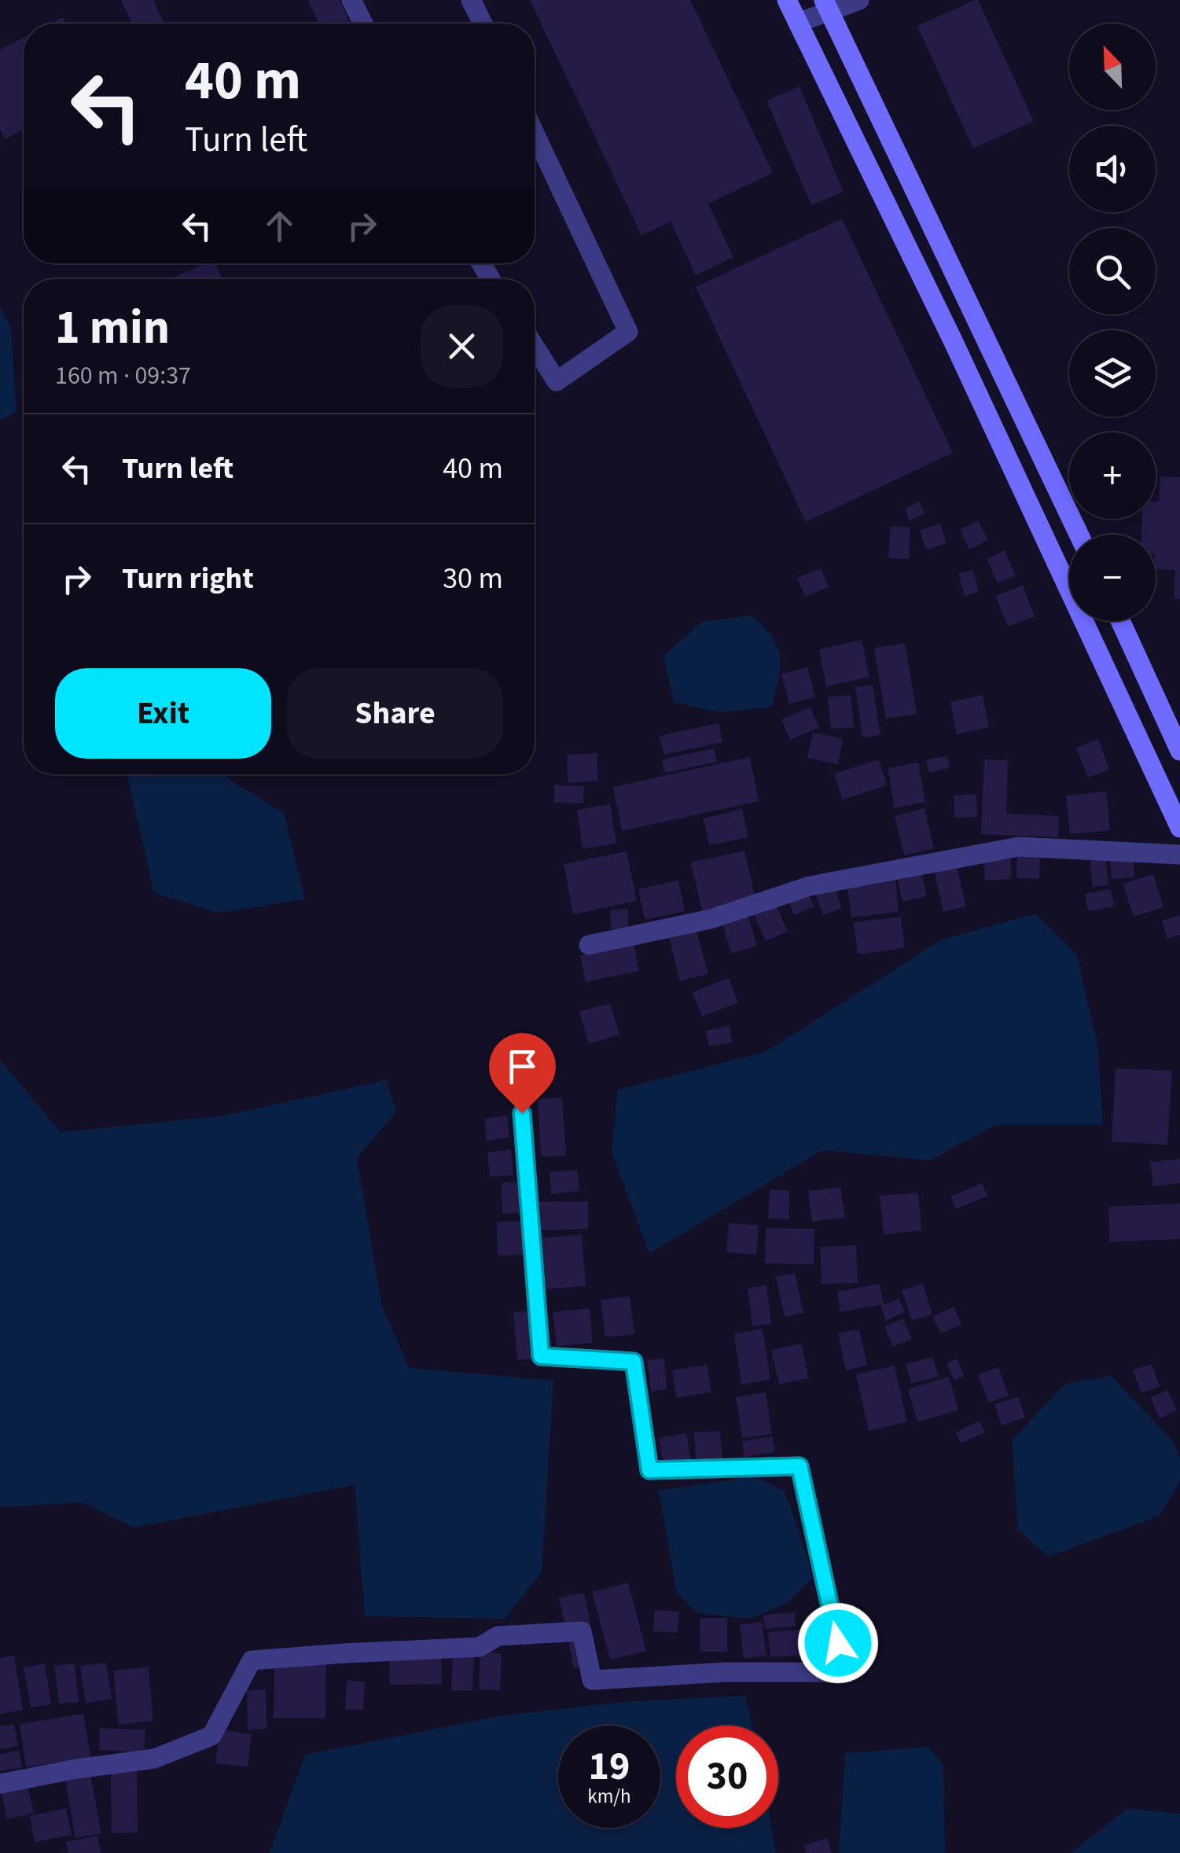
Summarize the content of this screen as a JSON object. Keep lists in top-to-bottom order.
{
  "north": "top left",
  "page": {
    "map_buttons": ["+", "−"],
    "turn": ["40 m", "Turn left"],
    "heading": ["1 min", "160 m · 09:37"],
    "list": [
      {
        "name": "Turn left",
        "value": "40 m"
      },
      {
        "name": "Turn right",
        "value": "30 m"
      }
    ],
    "buttons": ["Exit", "Share"],
    "speed": "19 km/h",
    "limit": "30"
  }
}
